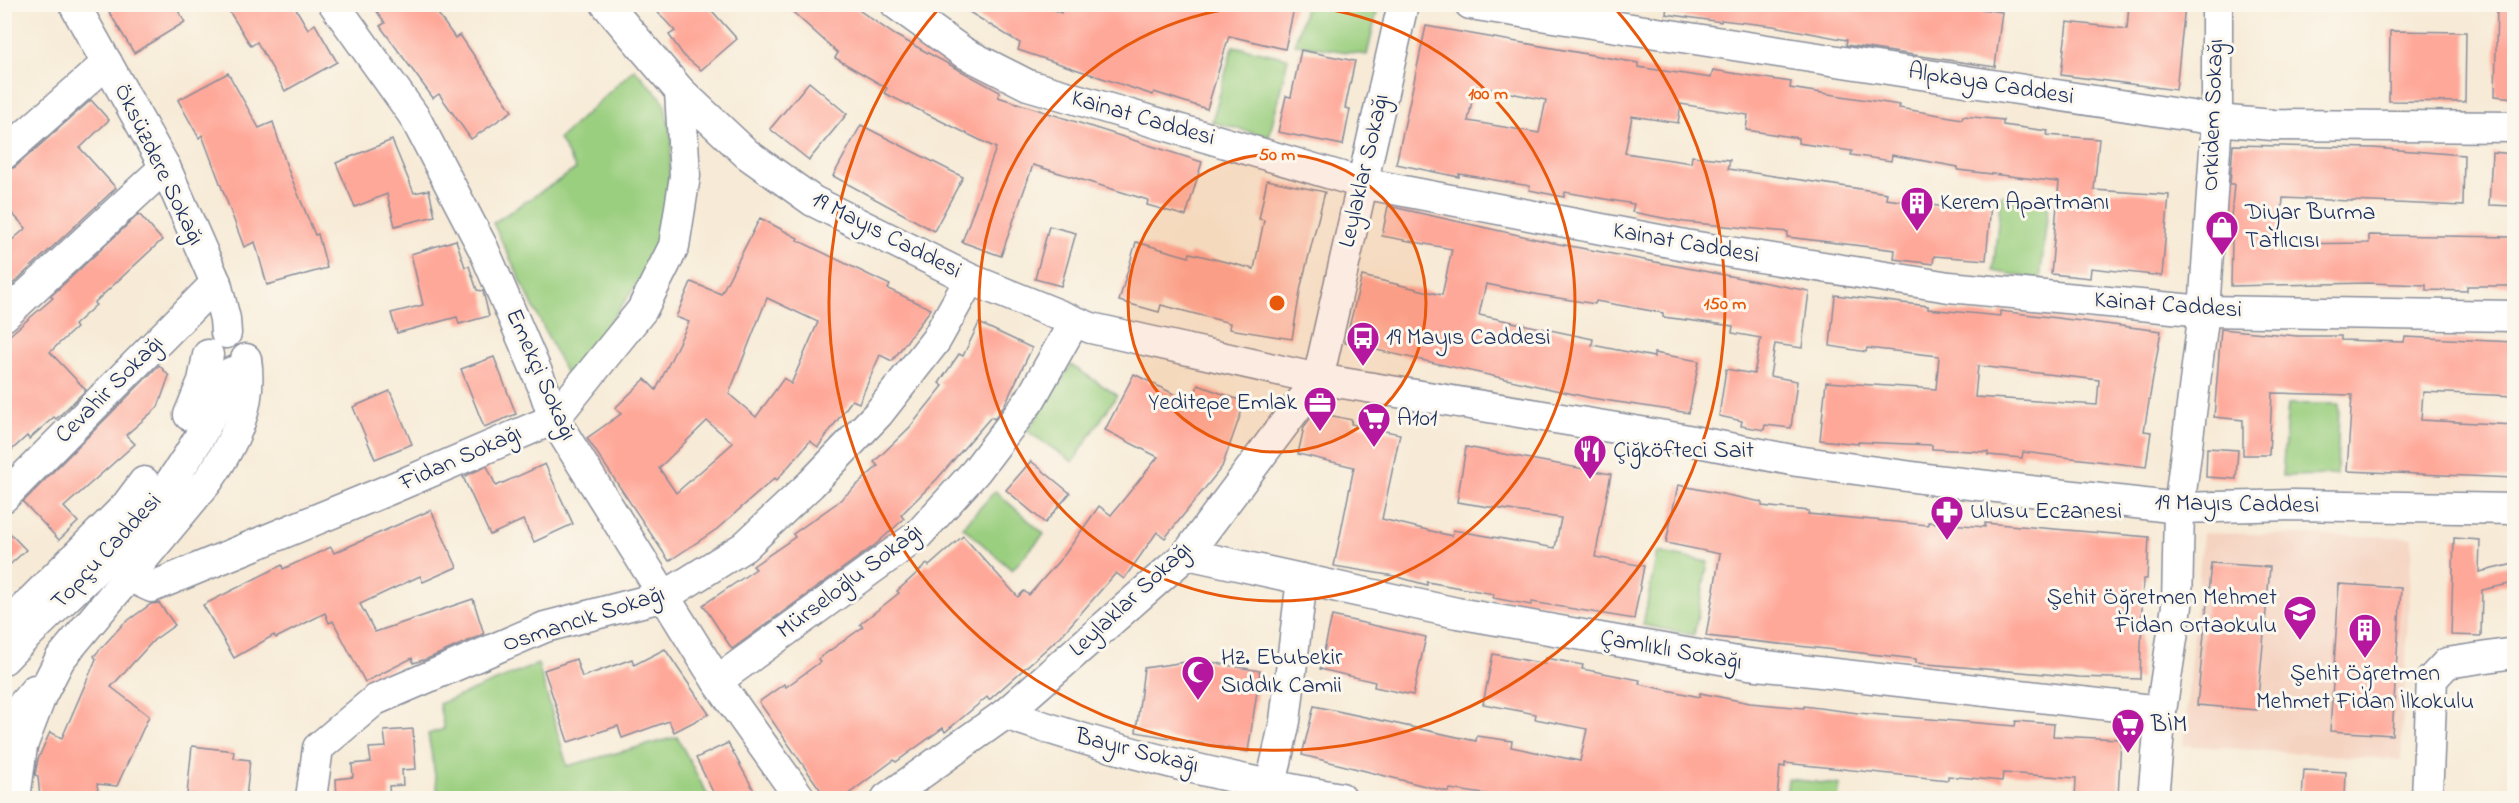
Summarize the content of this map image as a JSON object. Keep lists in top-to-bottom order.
{
  "streets": {
    "street": [
      "Alpkaya Caddesi",
      "Orkidem Sokağı",
      "Kainat Caddesi",
      "Öksüzdere Sokağı",
      "Leylaklar Sokağı",
      "19 Mayıs Caddesi",
      "Emekçi Sokağı",
      "Cevahir Sokağı",
      "Fidan Sokağı",
      "Topçu Caddesi",
      "Mürseloğlu Sokağı",
      "Osmancık Sokağı",
      "Çamlıklı Sokağı",
      "Bayır Sokağı"
    ]
  },
  "crossings": [
    ["Alpkaya Caddesi", "Orkidem Sokağı"],
    ["Orkidem Sokağı", "Kainat Caddesi"],
    ["Orkidem Sokağı", "19 Mayıs Caddesi"],
    ["Orkidem Sokağı", "Çamlıklı Sokağı"],
    ["Kainat Caddesi", "Leylaklar Sokağı"],
    ["Öksüzdere Sokağı", "Cevahir Sokağı"],
    ["Leylaklar Sokağı", "19 Mayıs Caddesi"],
    ["Leylaklar Sokağı", "Çamlıklı Sokağı"],
    ["Leylaklar Sokağı", "Bayır Sokağı"],
    ["19 Mayıs Caddesi", "Fidan Sokağı"],
    ["19 Mayıs Caddesi", "Mürseloğlu Sokağı"],
    ["19 Mayıs Caddesi", "Osmancık Sokağı"],
    ["Emekçi Sokağı", "Fidan Sokağı"],
    ["Emekçi Sokağı", "Mürseloğlu Sokağı"],
    ["Emekçi Sokağı", "Osmancık Sokağı"]
  ],
  "places": {
    "building": ["Kerem Apartmanı", "Şehit Öğretmen Mehmet Fidan İlkokulu"],
    "shop": ["Diyar Burma Tatlıcısı"],
    "bus stop": ["19 Mayıs Caddesi"],
    "office": ["Yeditepe Emlak"],
    "supermarket": ["A101", "BİM"],
    "restaurant": ["Çiğköfteci Sait"],
    "pharmacy": ["Ulusu Eczanesi"],
    "school or university": ["Şehit Öğretmen Mehmet Fidan Ortaokulu"],
    "mosque": ["Hz. Ebubekir Sıddık Camii"]
  },
  "rings": ["100 m", "50 m", "150 m"]
}
